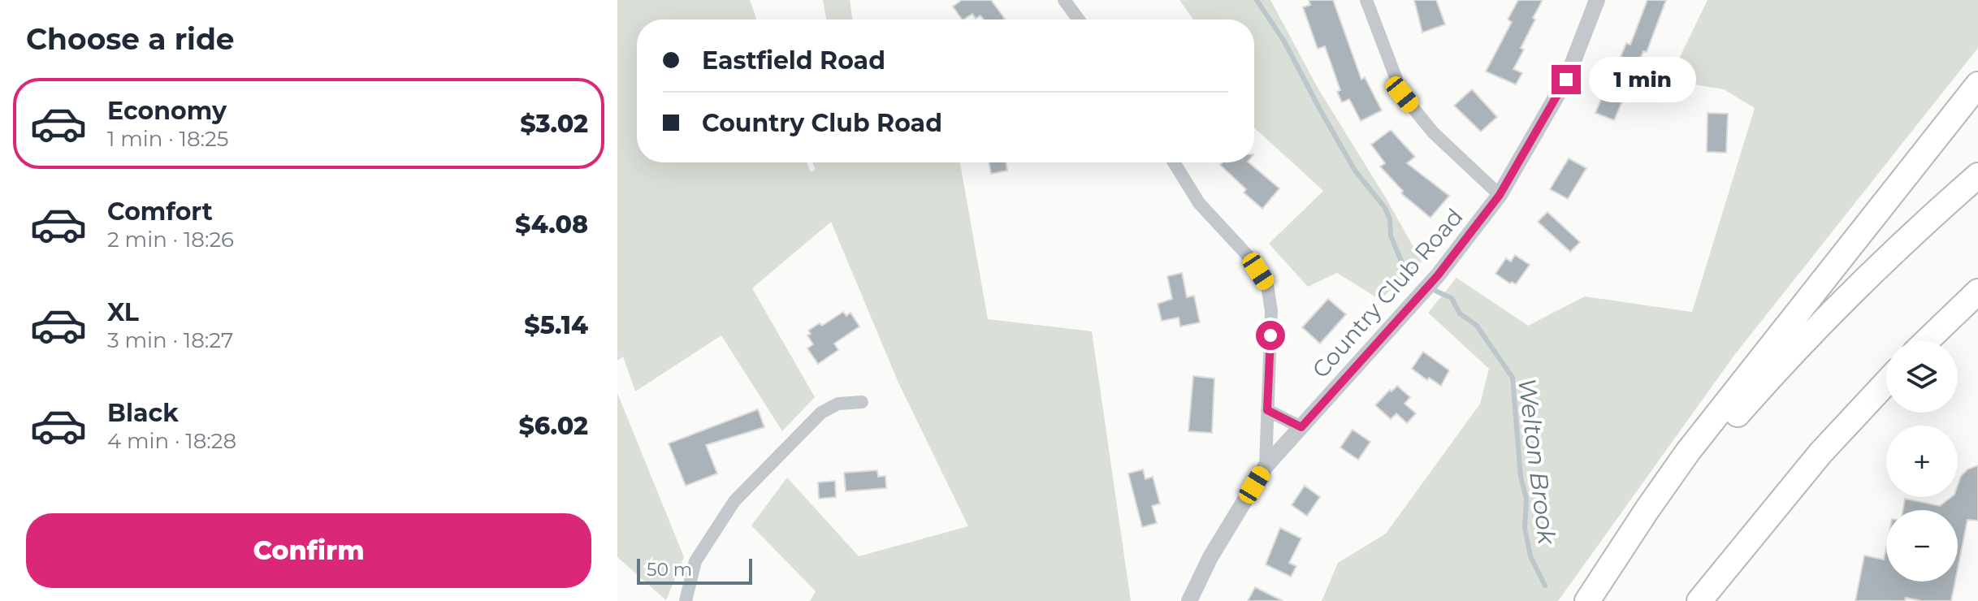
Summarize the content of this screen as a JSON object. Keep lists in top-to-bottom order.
{
  "streets": {
    "street": ["Country Club Road"]
  },
  "water": ["Welton Brook"],
  "scale_bar": "50 m",
  "page": {
    "heading": "Choose a ride",
    "banner": ["Eastfield Road", "Country Club Road"],
    "bubble": "1 min",
    "list": [
      {
        "name": "Economy",
        "note": "1 min · 18:25",
        "value": "$3.02"
      },
      {
        "name": "Comfort",
        "note": "2 min · 18:26",
        "value": "$4.08"
      },
      {
        "name": "XL",
        "note": "3 min · 18:27",
        "value": "$5.14"
      },
      {
        "name": "Black",
        "note": "4 min · 18:28",
        "value": "$6.02"
      }
    ],
    "map_buttons": ["+", "−"],
    "buttons": "Confirm",
    "scale": "50 m"
  }
}
